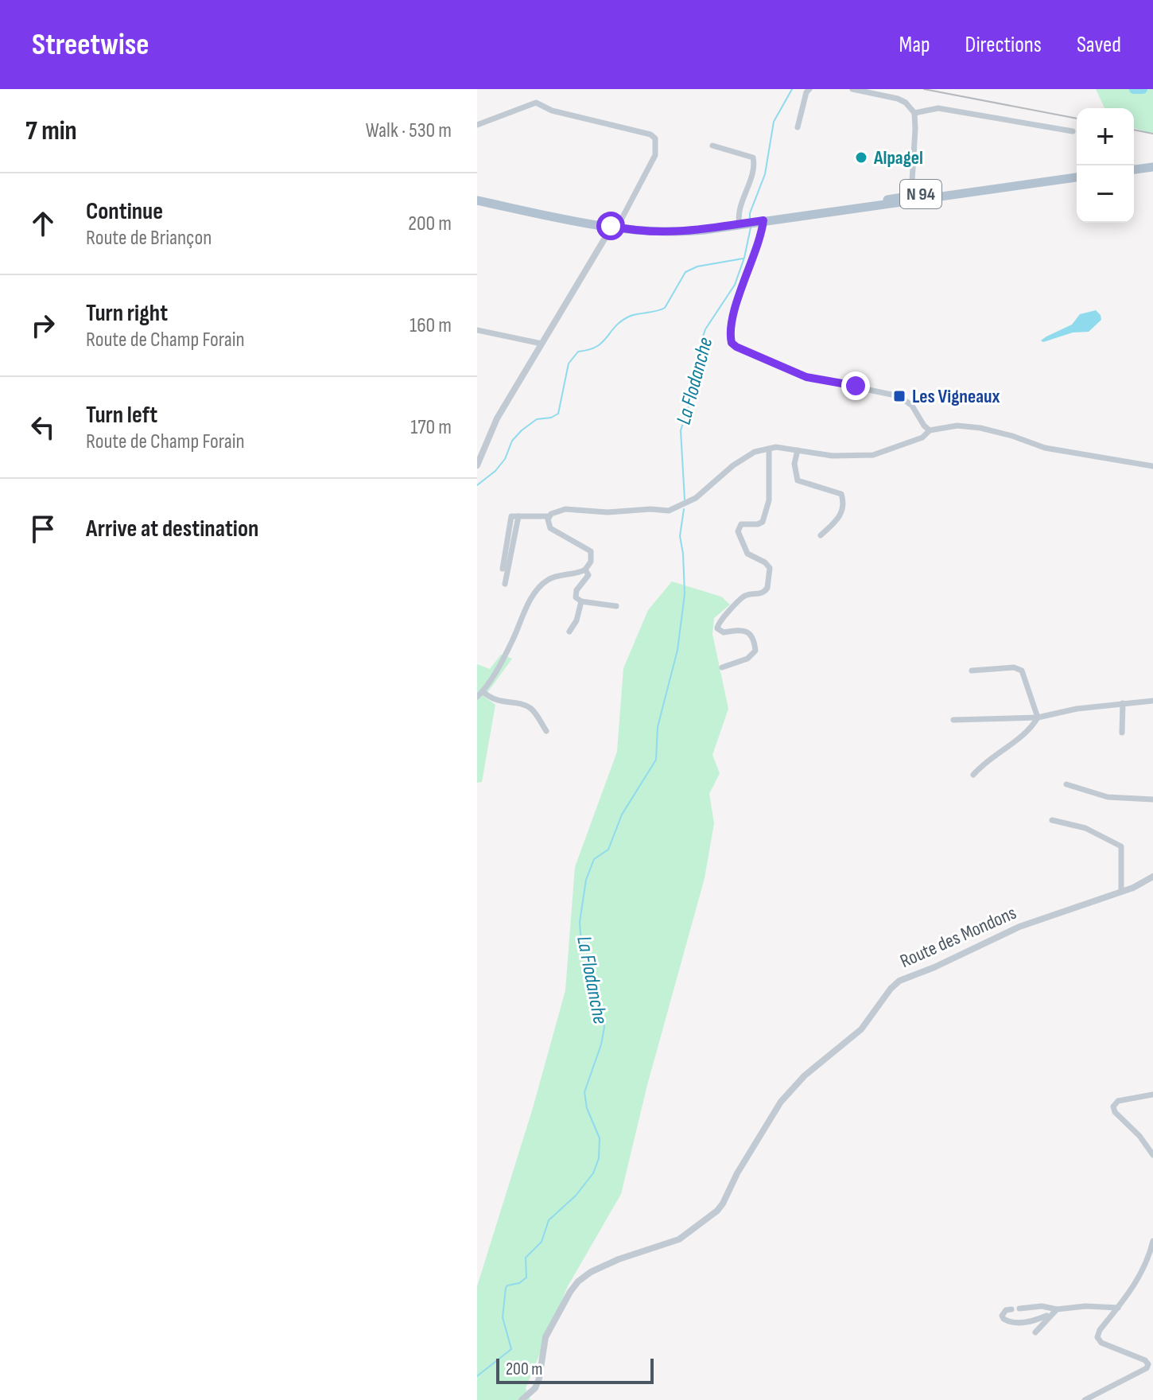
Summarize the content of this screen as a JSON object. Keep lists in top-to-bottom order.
{
  "streets": {
    "main road": ["N 94"],
    "street": ["Route des Mondons"]
  },
  "water": ["La Flodanche"],
  "places": {
    "other": ["Alpagel"],
    "transit": ["Les Vigneaux"]
  },
  "scale_bar": "200 m",
  "page": {
    "header": "Streetwise",
    "nav": ["Map", "Directions", "Saved"],
    "heading": ["7 min", "Walk · 530 m"],
    "map_buttons": ["+", "−"],
    "list": [
      ["Continue", "Route de Briançon", "200 m"],
      ["Turn right", "Route de Champ Forain", "160 m"],
      ["Turn left", "Route de Champ Forain", "170 m"],
      "Arrive at destination"
    ],
    "scale": "200 m"
  }
}
